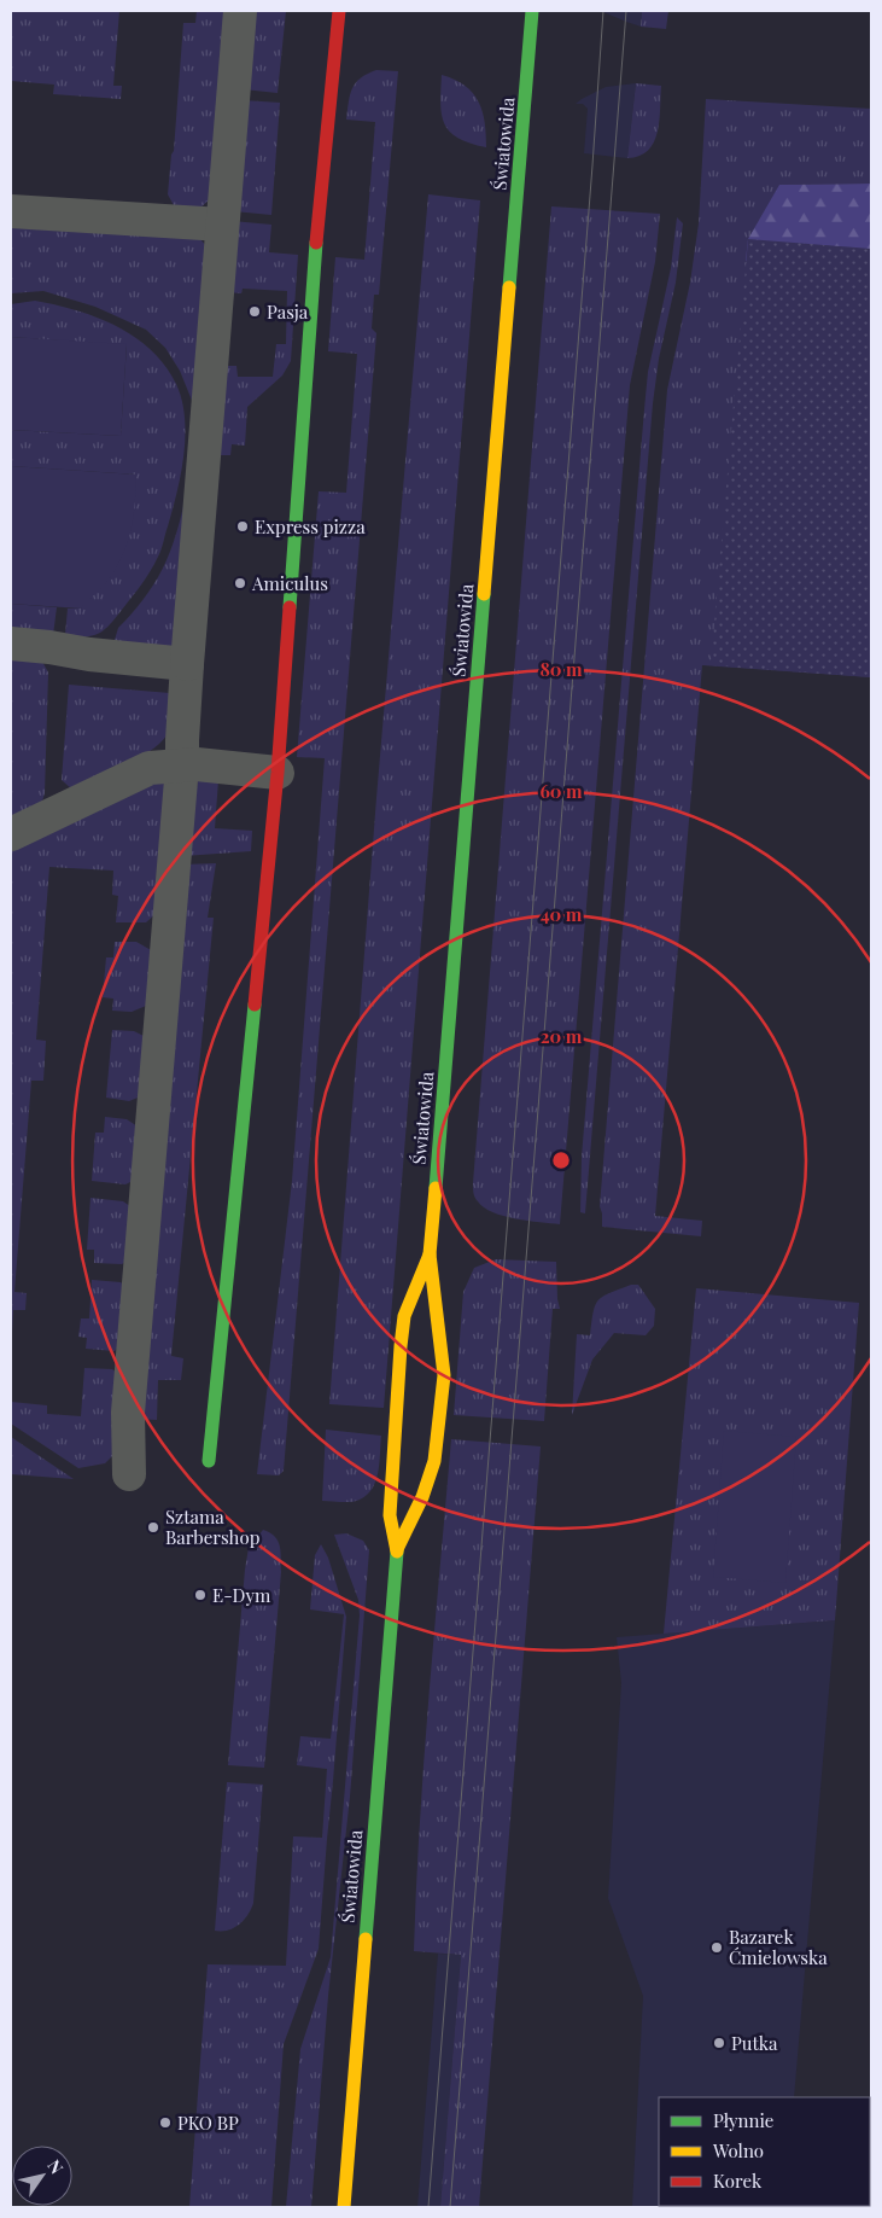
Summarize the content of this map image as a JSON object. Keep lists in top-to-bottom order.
{
  "streets": {
    "street": ["Światowida"]
  },
  "places": [
    "Pasja",
    "Express pizza",
    "Amiculus",
    "Sztama Barbershop",
    "E-Dym",
    "Bazarek Ćmielowska",
    "Putka",
    "PKO BP"
  ],
  "legend": ["Płynnie", "Wolno", "Korek"],
  "north": "top right",
  "rings": [
    "80 m",
    "60 m",
    "40 m",
    "20 m"
  ]
}
